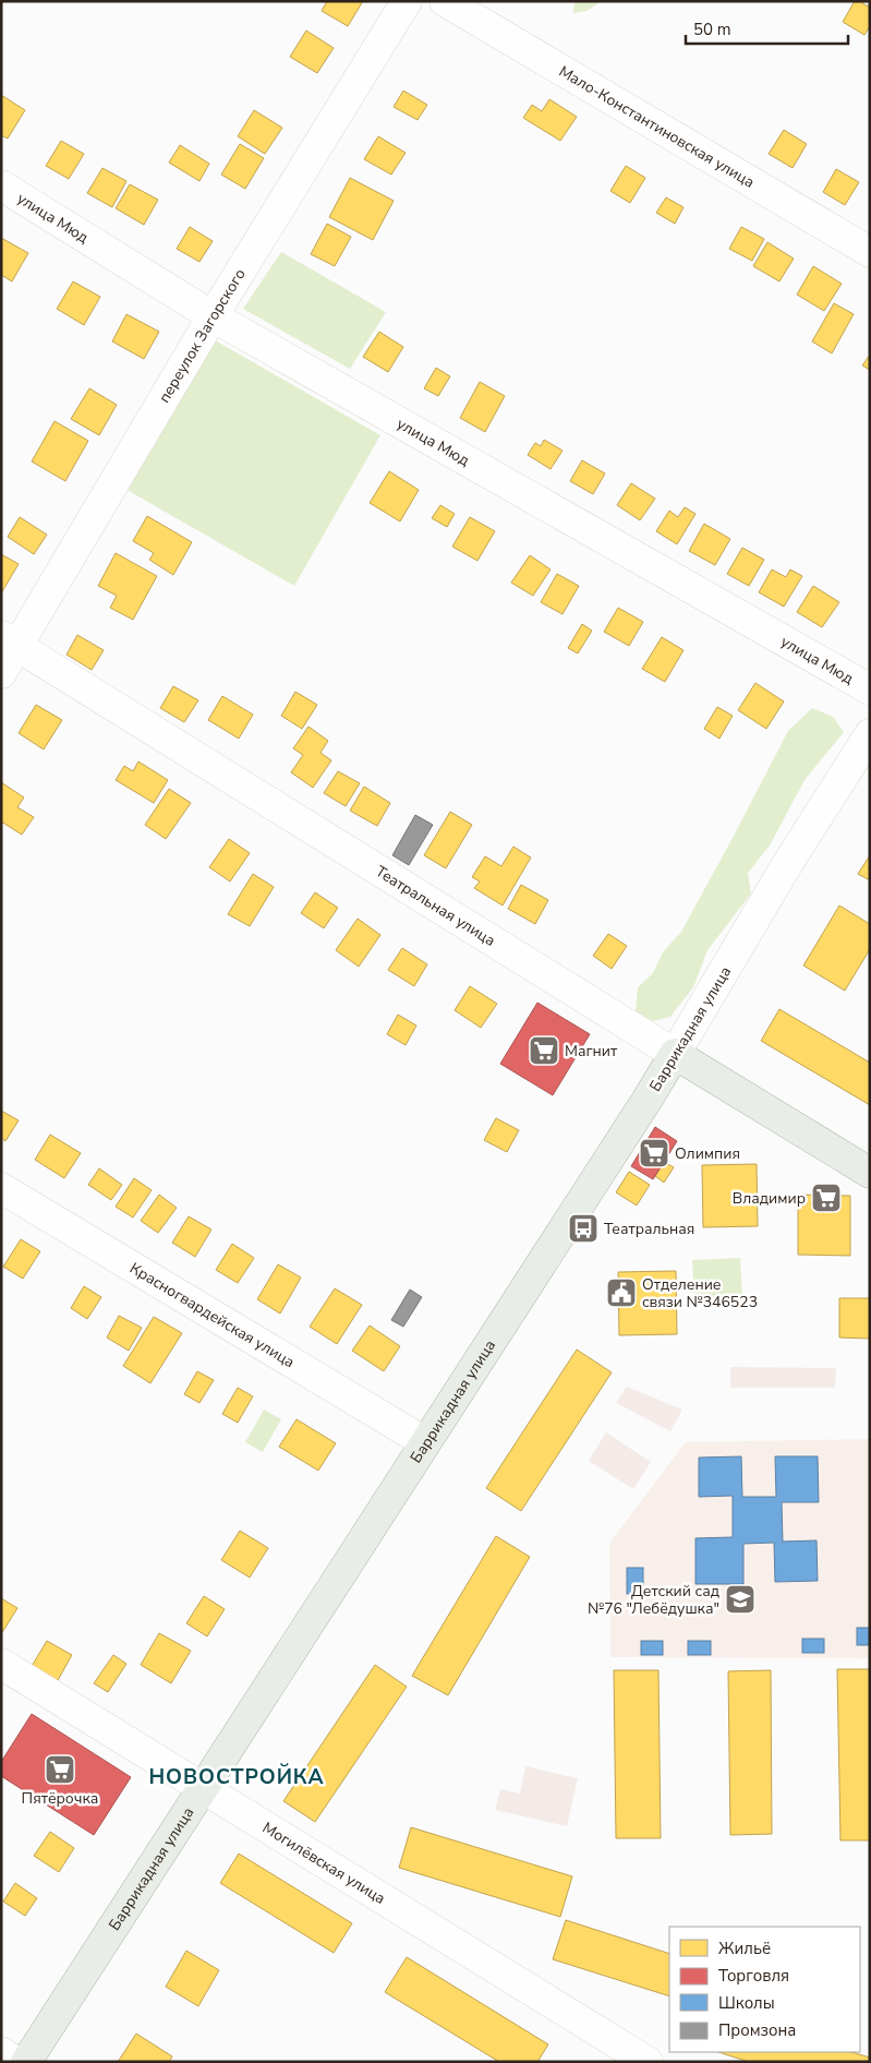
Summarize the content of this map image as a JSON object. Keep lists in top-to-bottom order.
{
  "streets": {
    "main road": ["Театральная улица", "Баррикадная улица"],
    "street": [
      "Мало-Константиновская улица",
      "улица Мюд",
      "переулок Загорского",
      "Красногвардейская улица",
      "Могилёвская улица"
    ]
  },
  "crossings": [
    ["улица Мюд", "переулок Загорского"],
    ["переулок Загорского", "Театральная улица"],
    ["Театральная улица", "Баррикадная улица"],
    ["Баррикадная улица", "Красногвардейская улица"],
    ["Баррикадная улица", "Могилёвская улица"]
  ],
  "districts": ["НОВОСТРОЙКА"],
  "places": {
    "supermarket": [
      "Магнит",
      "Олимпия",
      "Владимир",
      "Пятёрочка"
    ],
    "bus stop": ["Театральная"],
    "public building": ["Отделение связи №346523"],
    "school or university": ["Детский сад №76 \"Лебёдушка\""]
  },
  "legend": [
    "Жильё",
    "Торговля",
    "Школы",
    "Промзона"
  ],
  "scale_bar": "50 m"
}
